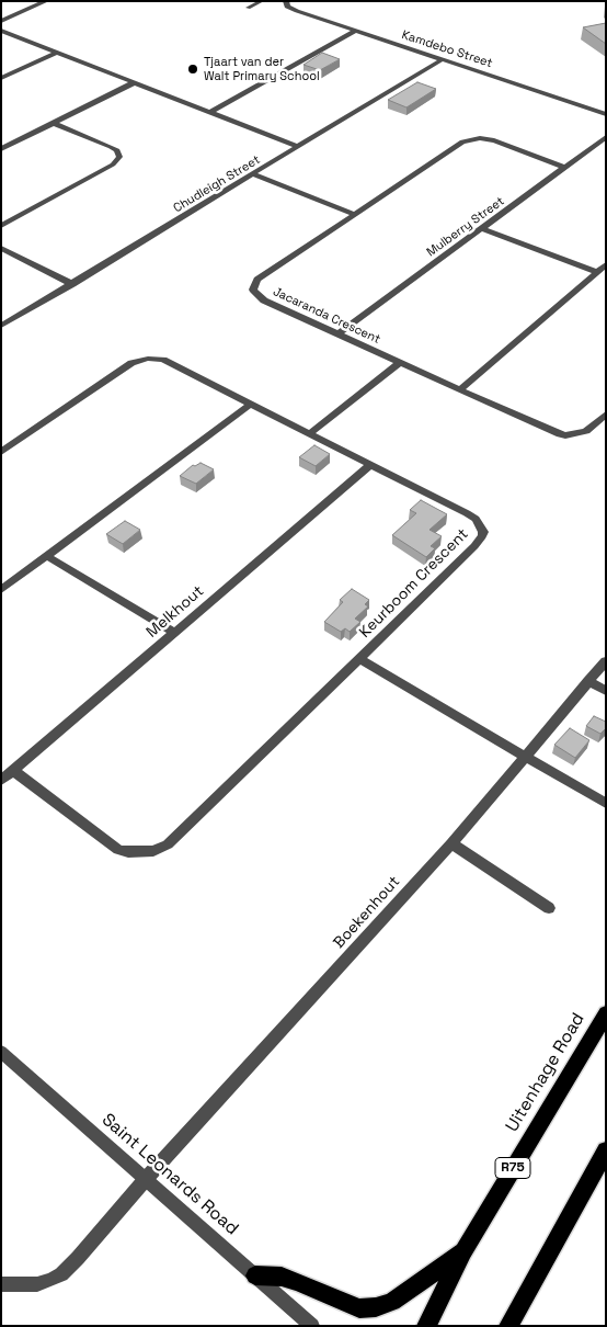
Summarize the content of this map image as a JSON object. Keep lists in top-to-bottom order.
{
  "streets": {
    "main road": ["Uitenhage Road", "R75"],
    "street": [
      "Kamdebo Street",
      "Chudleigh Street",
      "Mulberry Street",
      "Jacaranda Crescent",
      "Keurboom Crescent",
      "Melkhout",
      "Boekenhout",
      "Saint Leonards Road"
    ]
  },
  "crossings": [
    ["Kamdebo Street", "Chudleigh Street"],
    ["Mulberry Street", "Jacaranda Crescent"],
    ["Keurboom Crescent", "Melkhout"],
    ["Boekenhout", "Saint Leonards Road"]
  ],
  "places": ["Tjaart van der Walt Primary School"]
}
